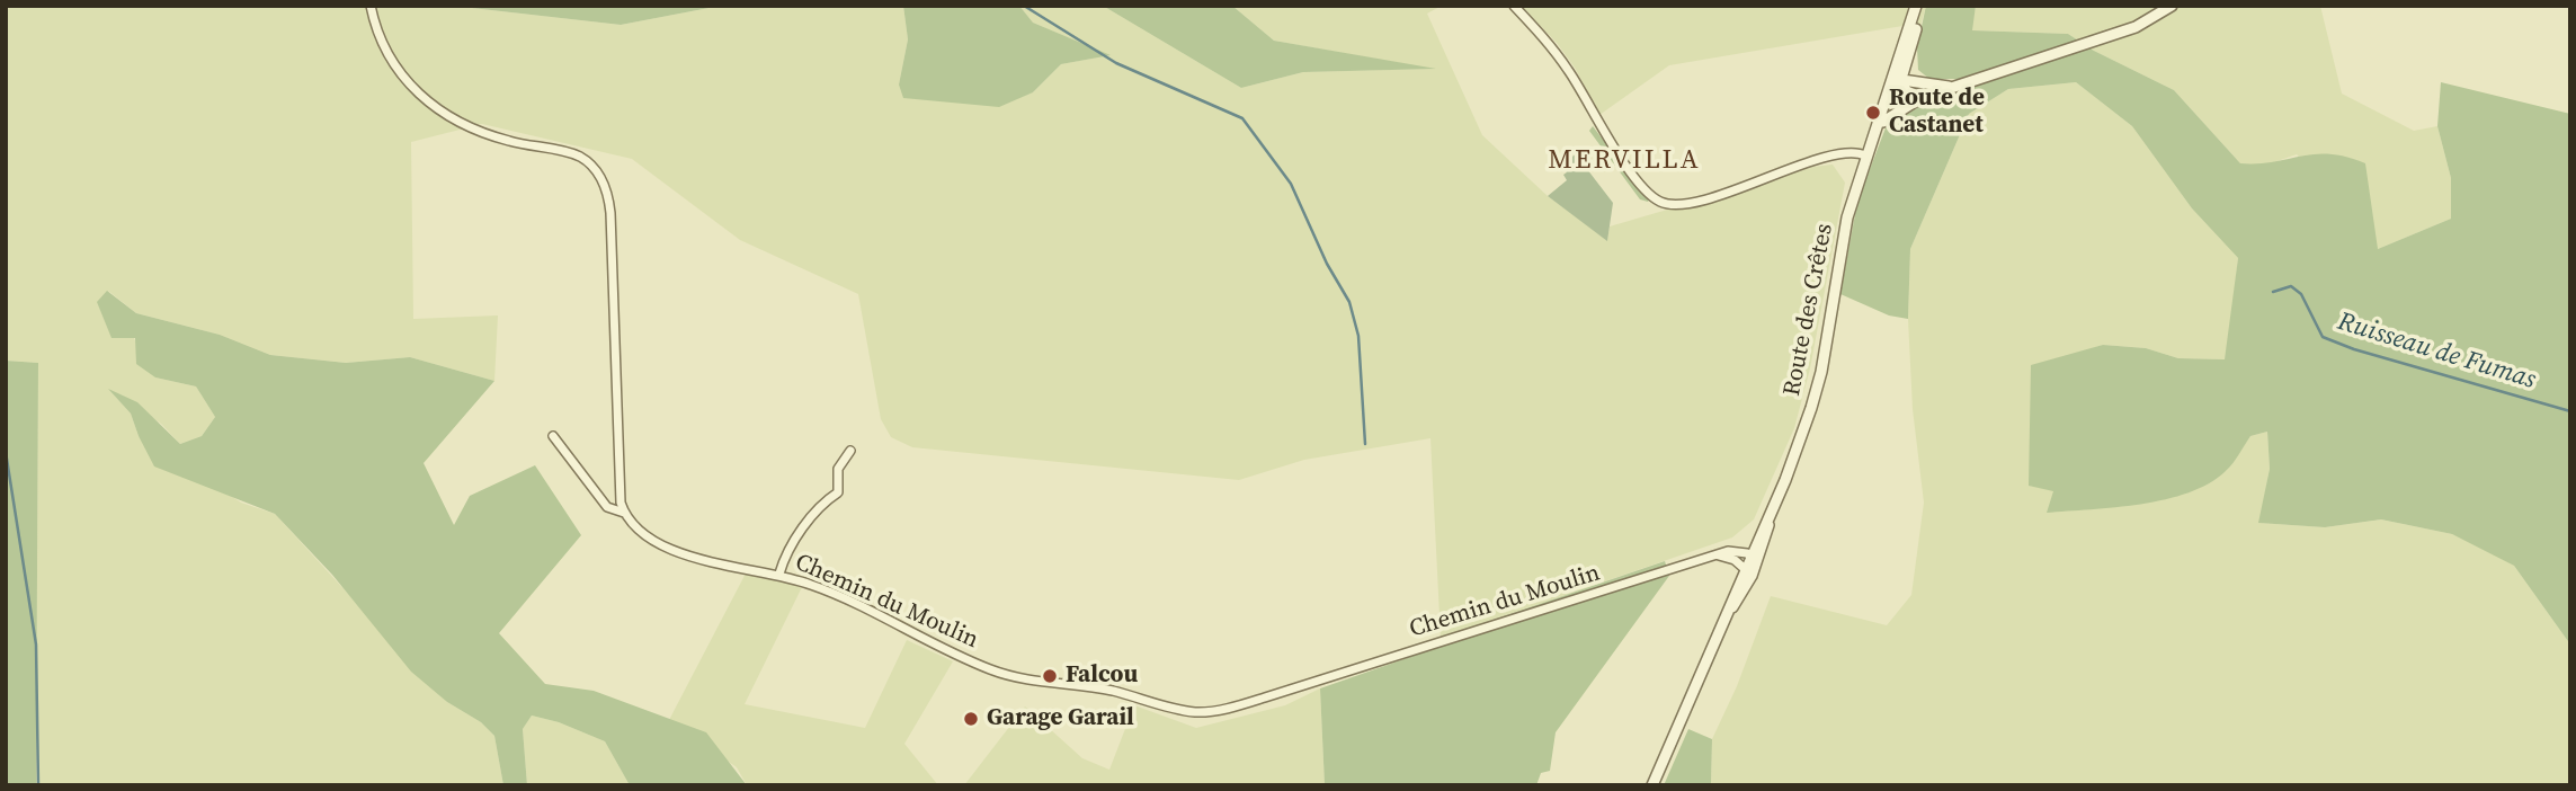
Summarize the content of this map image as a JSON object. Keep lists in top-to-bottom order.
{
  "streets": {
    "street": ["Route des Crêtes", "Chemin du Moulin"]
  },
  "crossings": [
    ["Route des Crêtes", "Chemin du Moulin"]
  ],
  "districts": ["MERVILLA"],
  "water": ["Ruisseau de Fumas"],
  "places": ["Route de Castanet", "Falcou", "Garage Garail"]
}
